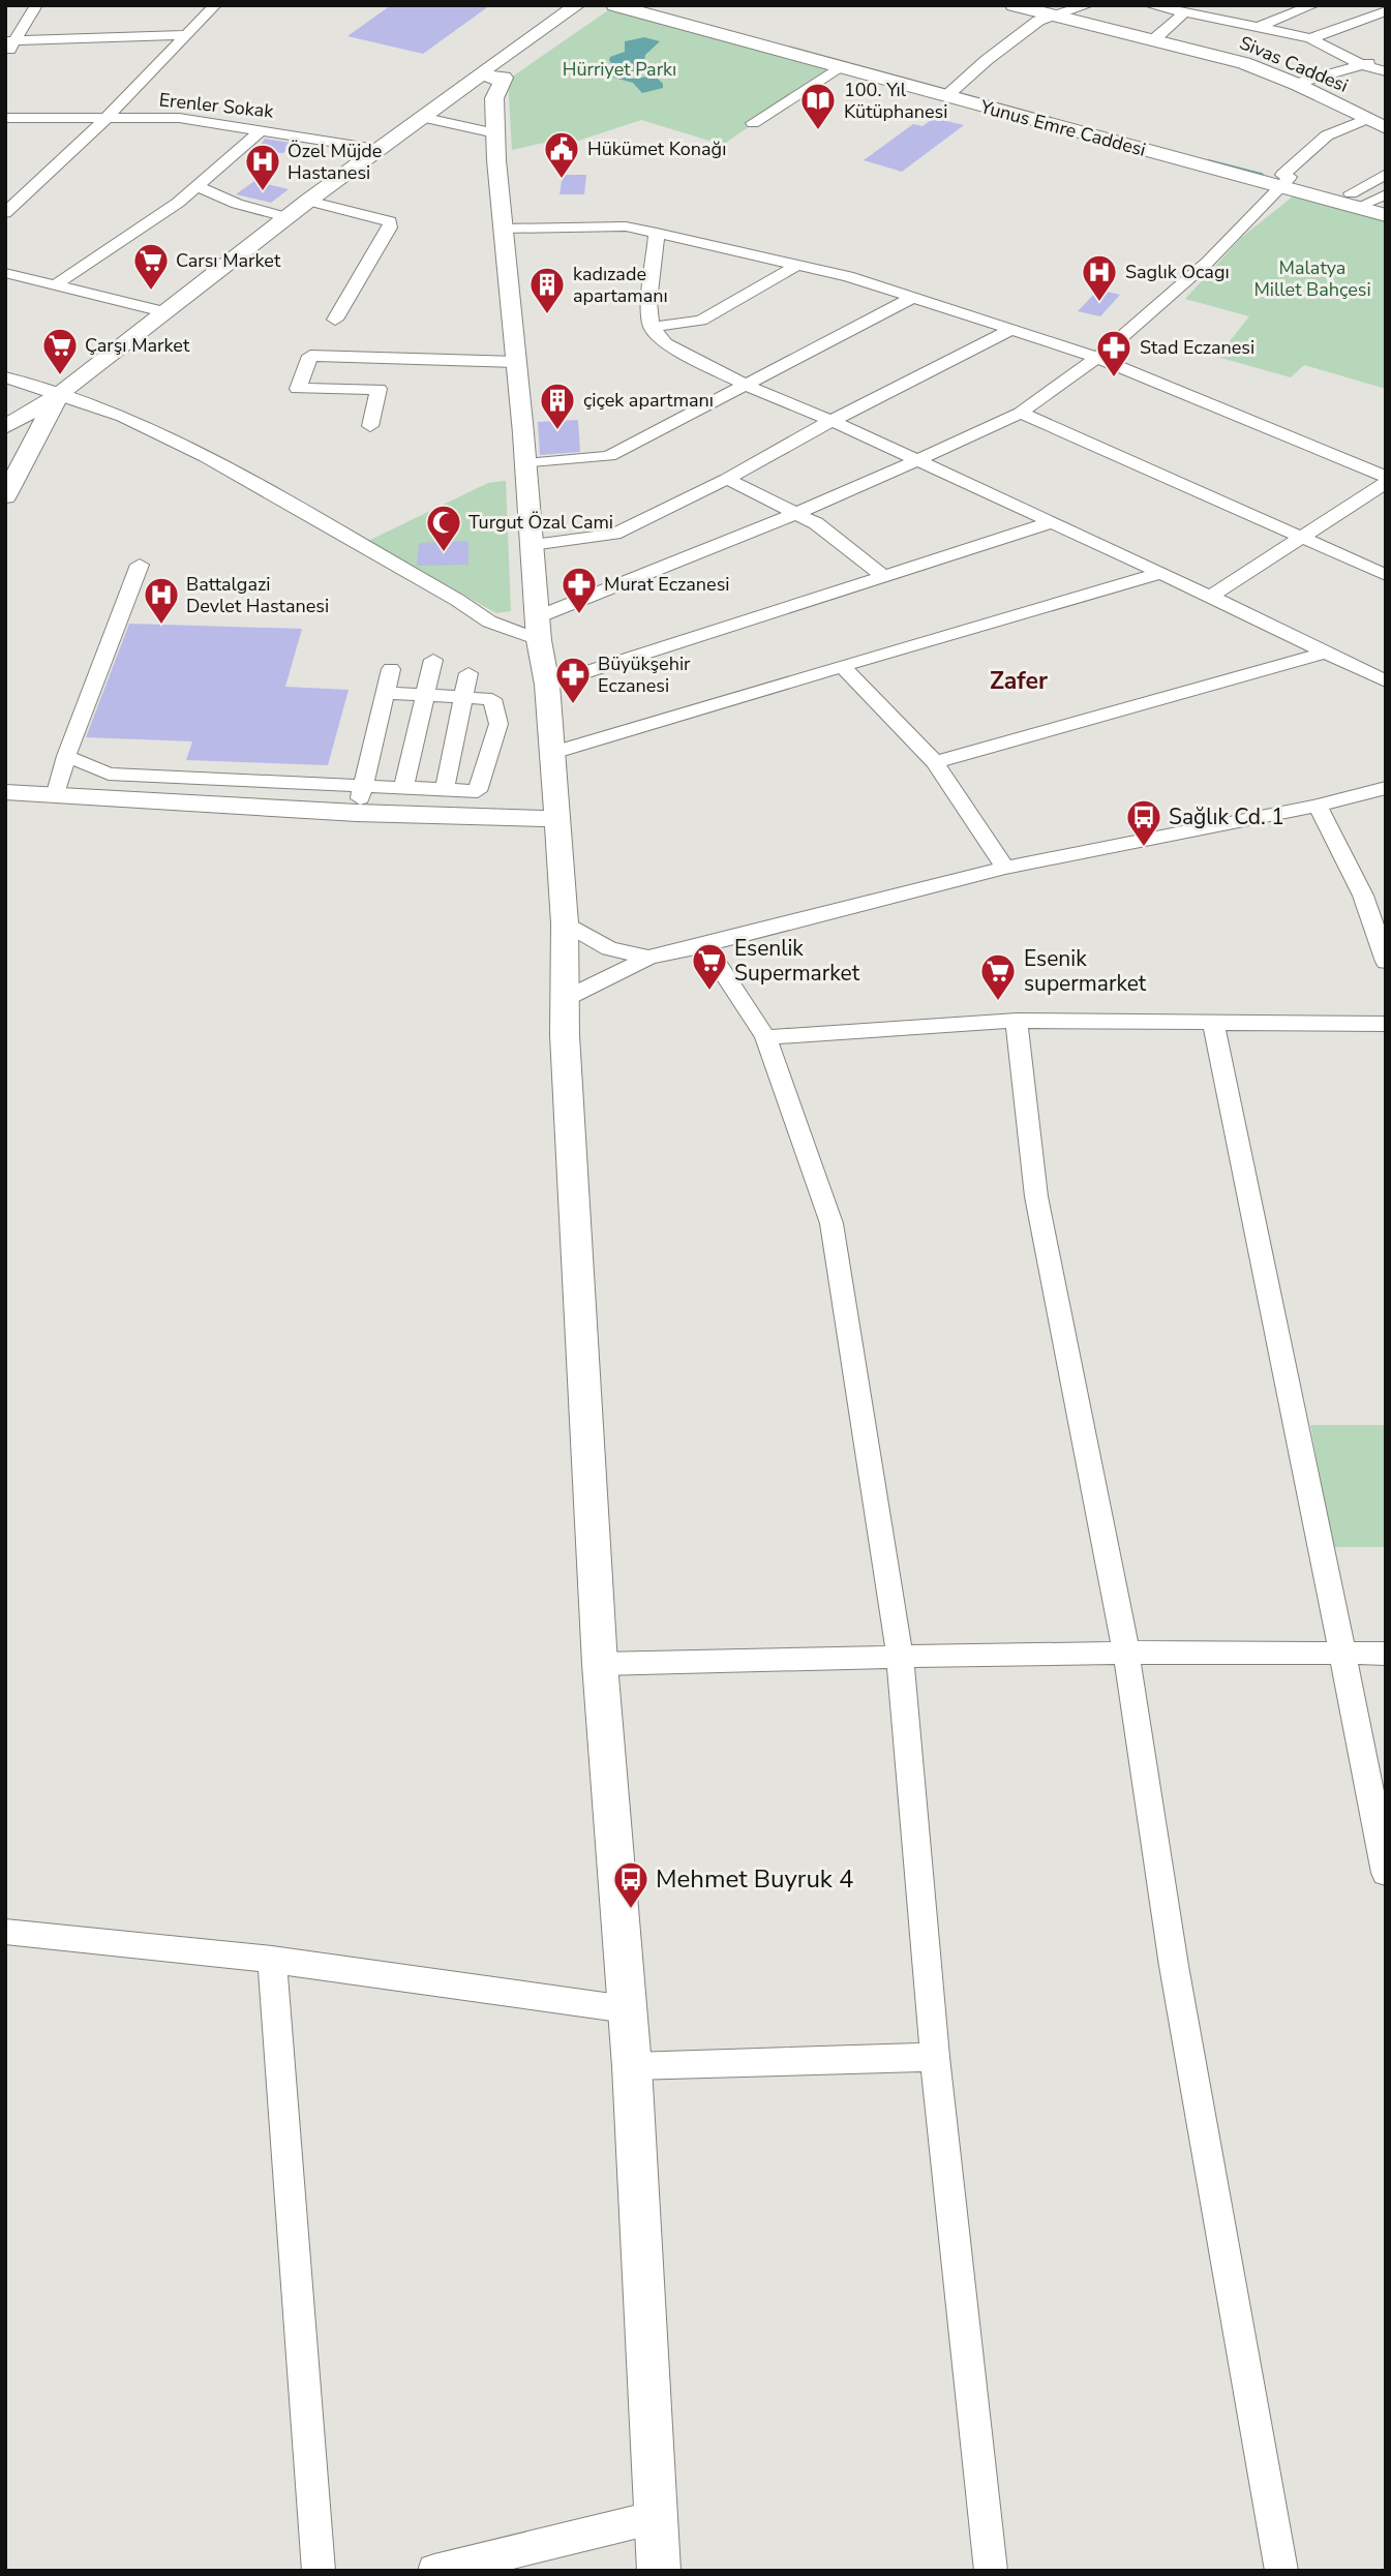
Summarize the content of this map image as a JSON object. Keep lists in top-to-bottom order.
{
  "streets": {
    "main road": ["Sivas Caddesi", "Yunus Emre Caddesi"],
    "street": ["Erenler Sokak"]
  },
  "districts": ["Zafer"],
  "parks": ["Hürriyet Parkı", "Malatya Millet Bahçesi"],
  "places": {
    "library": ["100. Yıl Kütüphanesi"],
    "public building": ["Hükümet Konağı"],
    "hospital": ["Özel Müjde Hastanesi", "Saglık Ocagı", "Battalgazi Devlet Hastanesi"],
    "supermarket": [
      "Carsı Market",
      "Çarşı Market",
      "Esenlik Supermarket",
      "Esenik supermarket"
    ],
    "building": ["kadızade apartamanı", "çiçek apartmanı"],
    "pharmacy": ["Stad Eczanesi", "Murat Eczanesi", "Büyükşehir Eczanesi"],
    "mosque": ["Turgut Özal Cami"],
    "bus stop": ["Sağlık Cd. 1", "Mehmet Buyruk 4"]
  }
}
